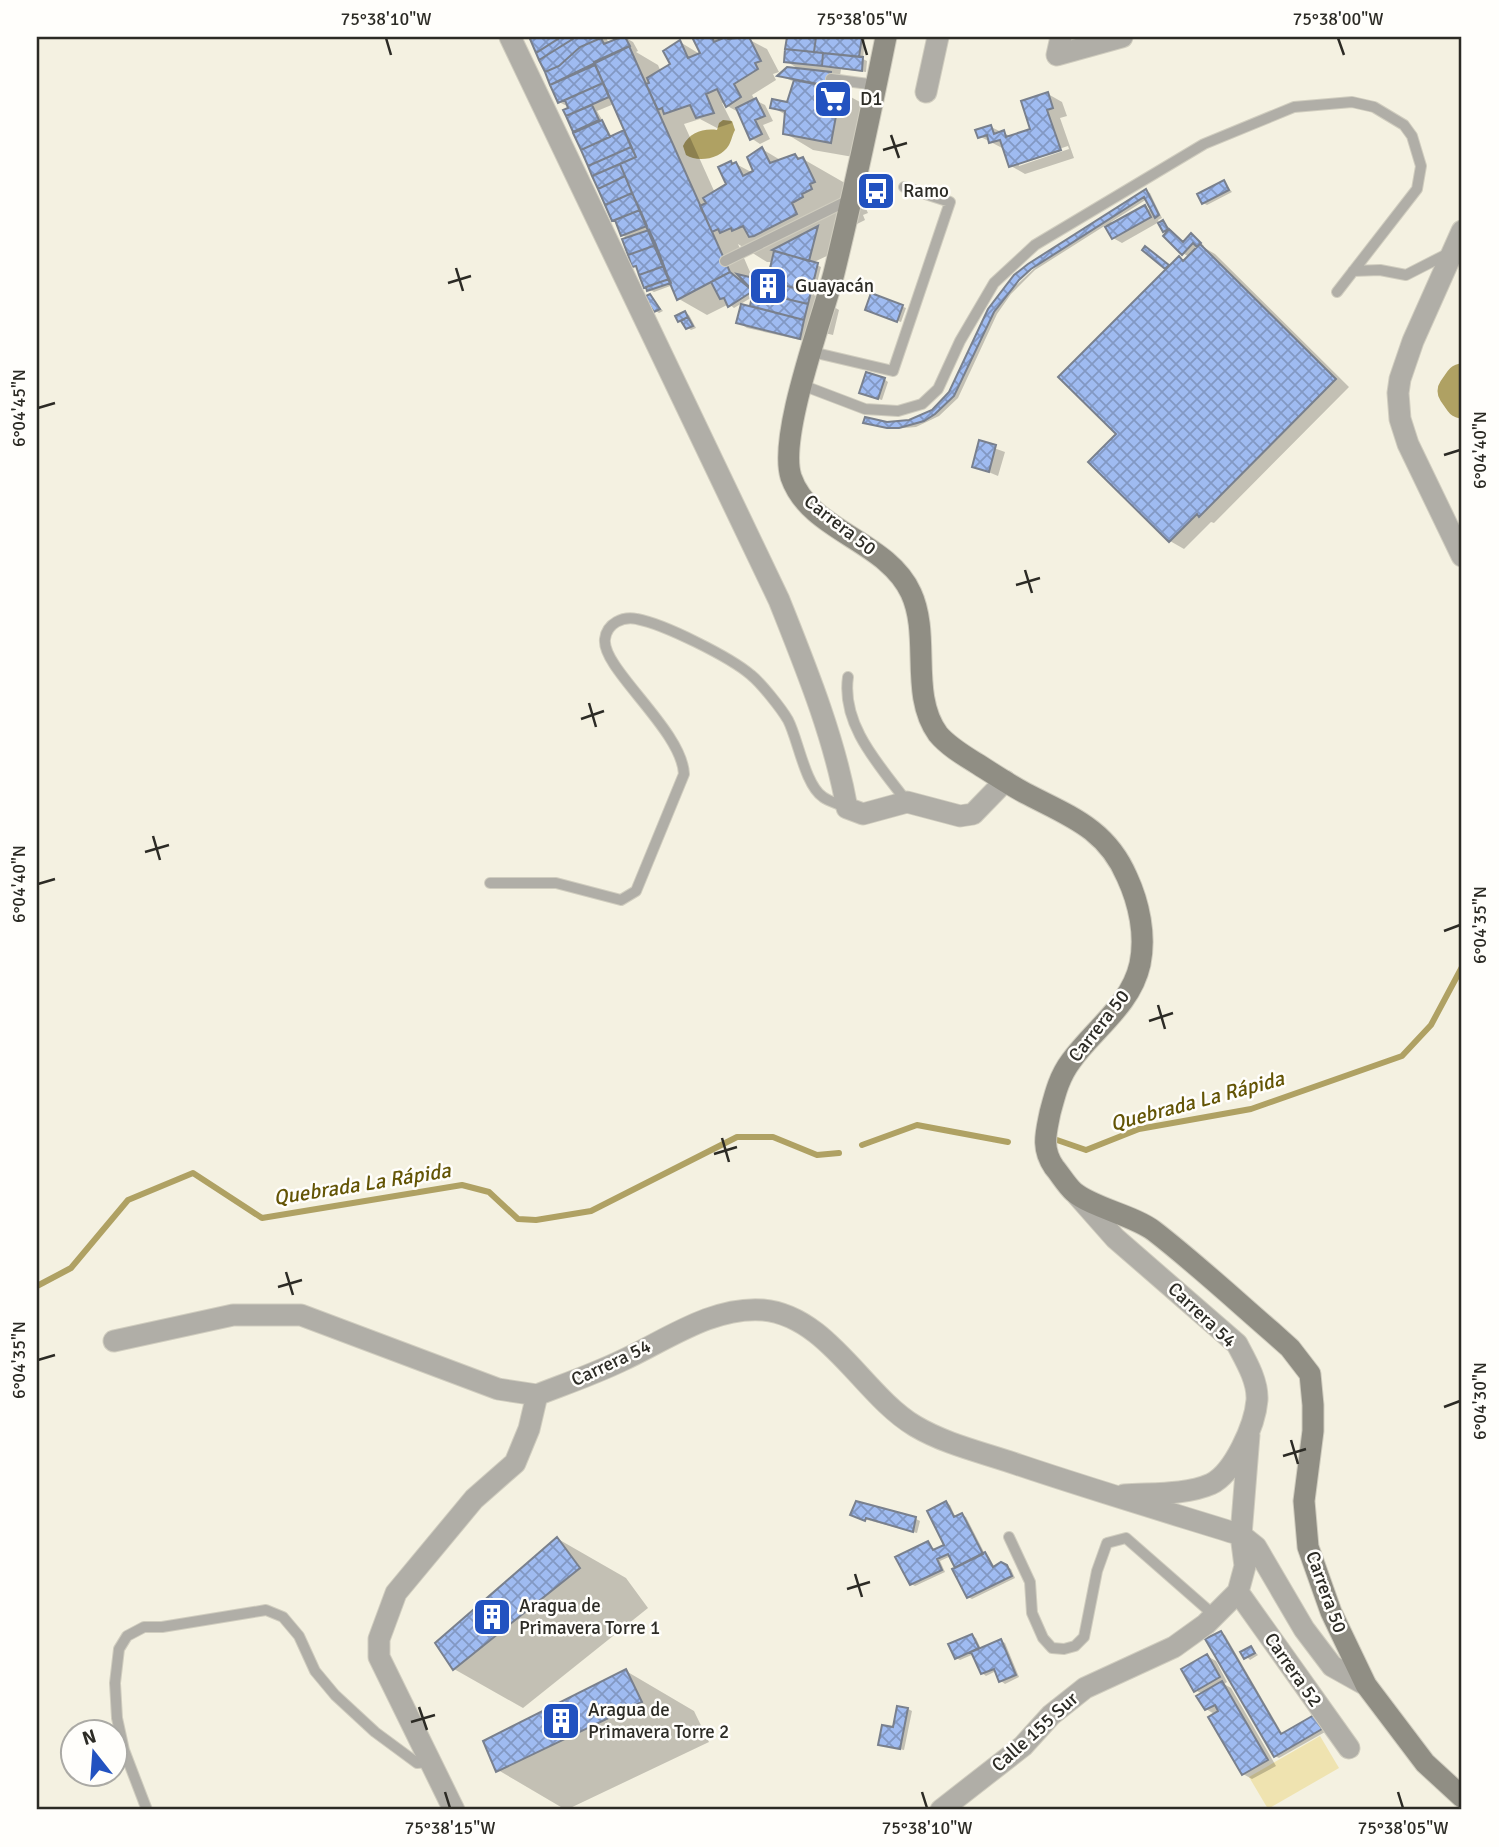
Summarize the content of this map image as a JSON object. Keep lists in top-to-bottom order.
{
  "streets": {
    "main road": ["Carrera 50"],
    "street": ["Carrera 54", "Carrera 52", "Calle 155 Sur"]
  },
  "crossings": [
    ["Carrera 50", "Carrera 54"],
    ["Carrera 52", "Calle 155 Sur"]
  ],
  "water": ["Quebrada La Rápida"],
  "places": {
    "supermarket": ["D1"],
    "bus stop": ["Ramo"],
    "building": ["Guayacán", "Aragua de Primavera Torre 1", "Aragua de Primavera Torre 2"]
  },
  "north": "top",
  "coordinates": [
    "75°38'10\"W",
    "75°38'05\"W",
    "75°38'00\"W",
    "6°04'45\"N",
    "6°04'40\"N",
    "6°04'35\"N",
    "6°04'30\"N",
    "75°38'15\"W"
  ]
}
